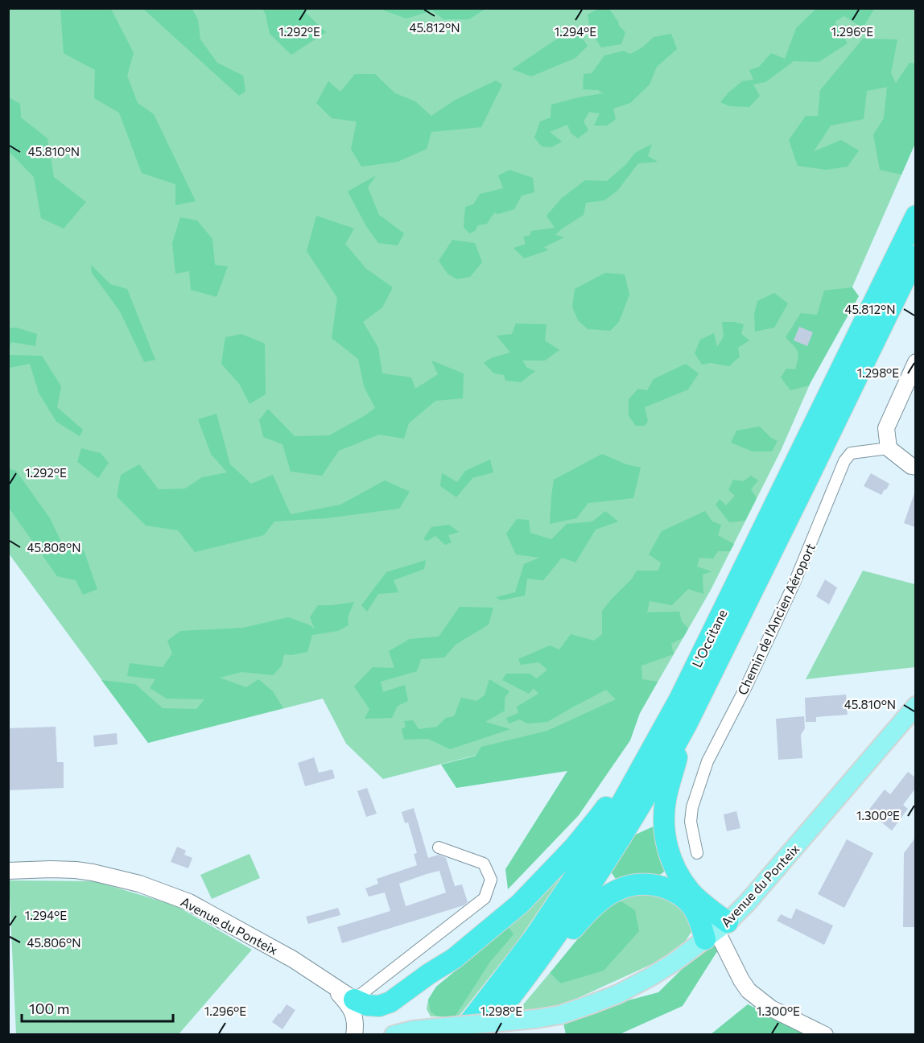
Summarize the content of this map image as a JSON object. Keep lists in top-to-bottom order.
{
  "streets": {
    "highway": ["L'Occitane"],
    "main road": ["Avenue du Ponteix"],
    "street": ["Chemin de l'Ancien Aéroport"]
  },
  "scale_bar": "100 m",
  "coordinates": [
    "45.812°N",
    "1.292°E",
    "1.294°E",
    "1.296°E",
    "45.810°N",
    "1.298°E",
    "45.808°N",
    "1.300°E",
    "45.806°N"
  ]
}
